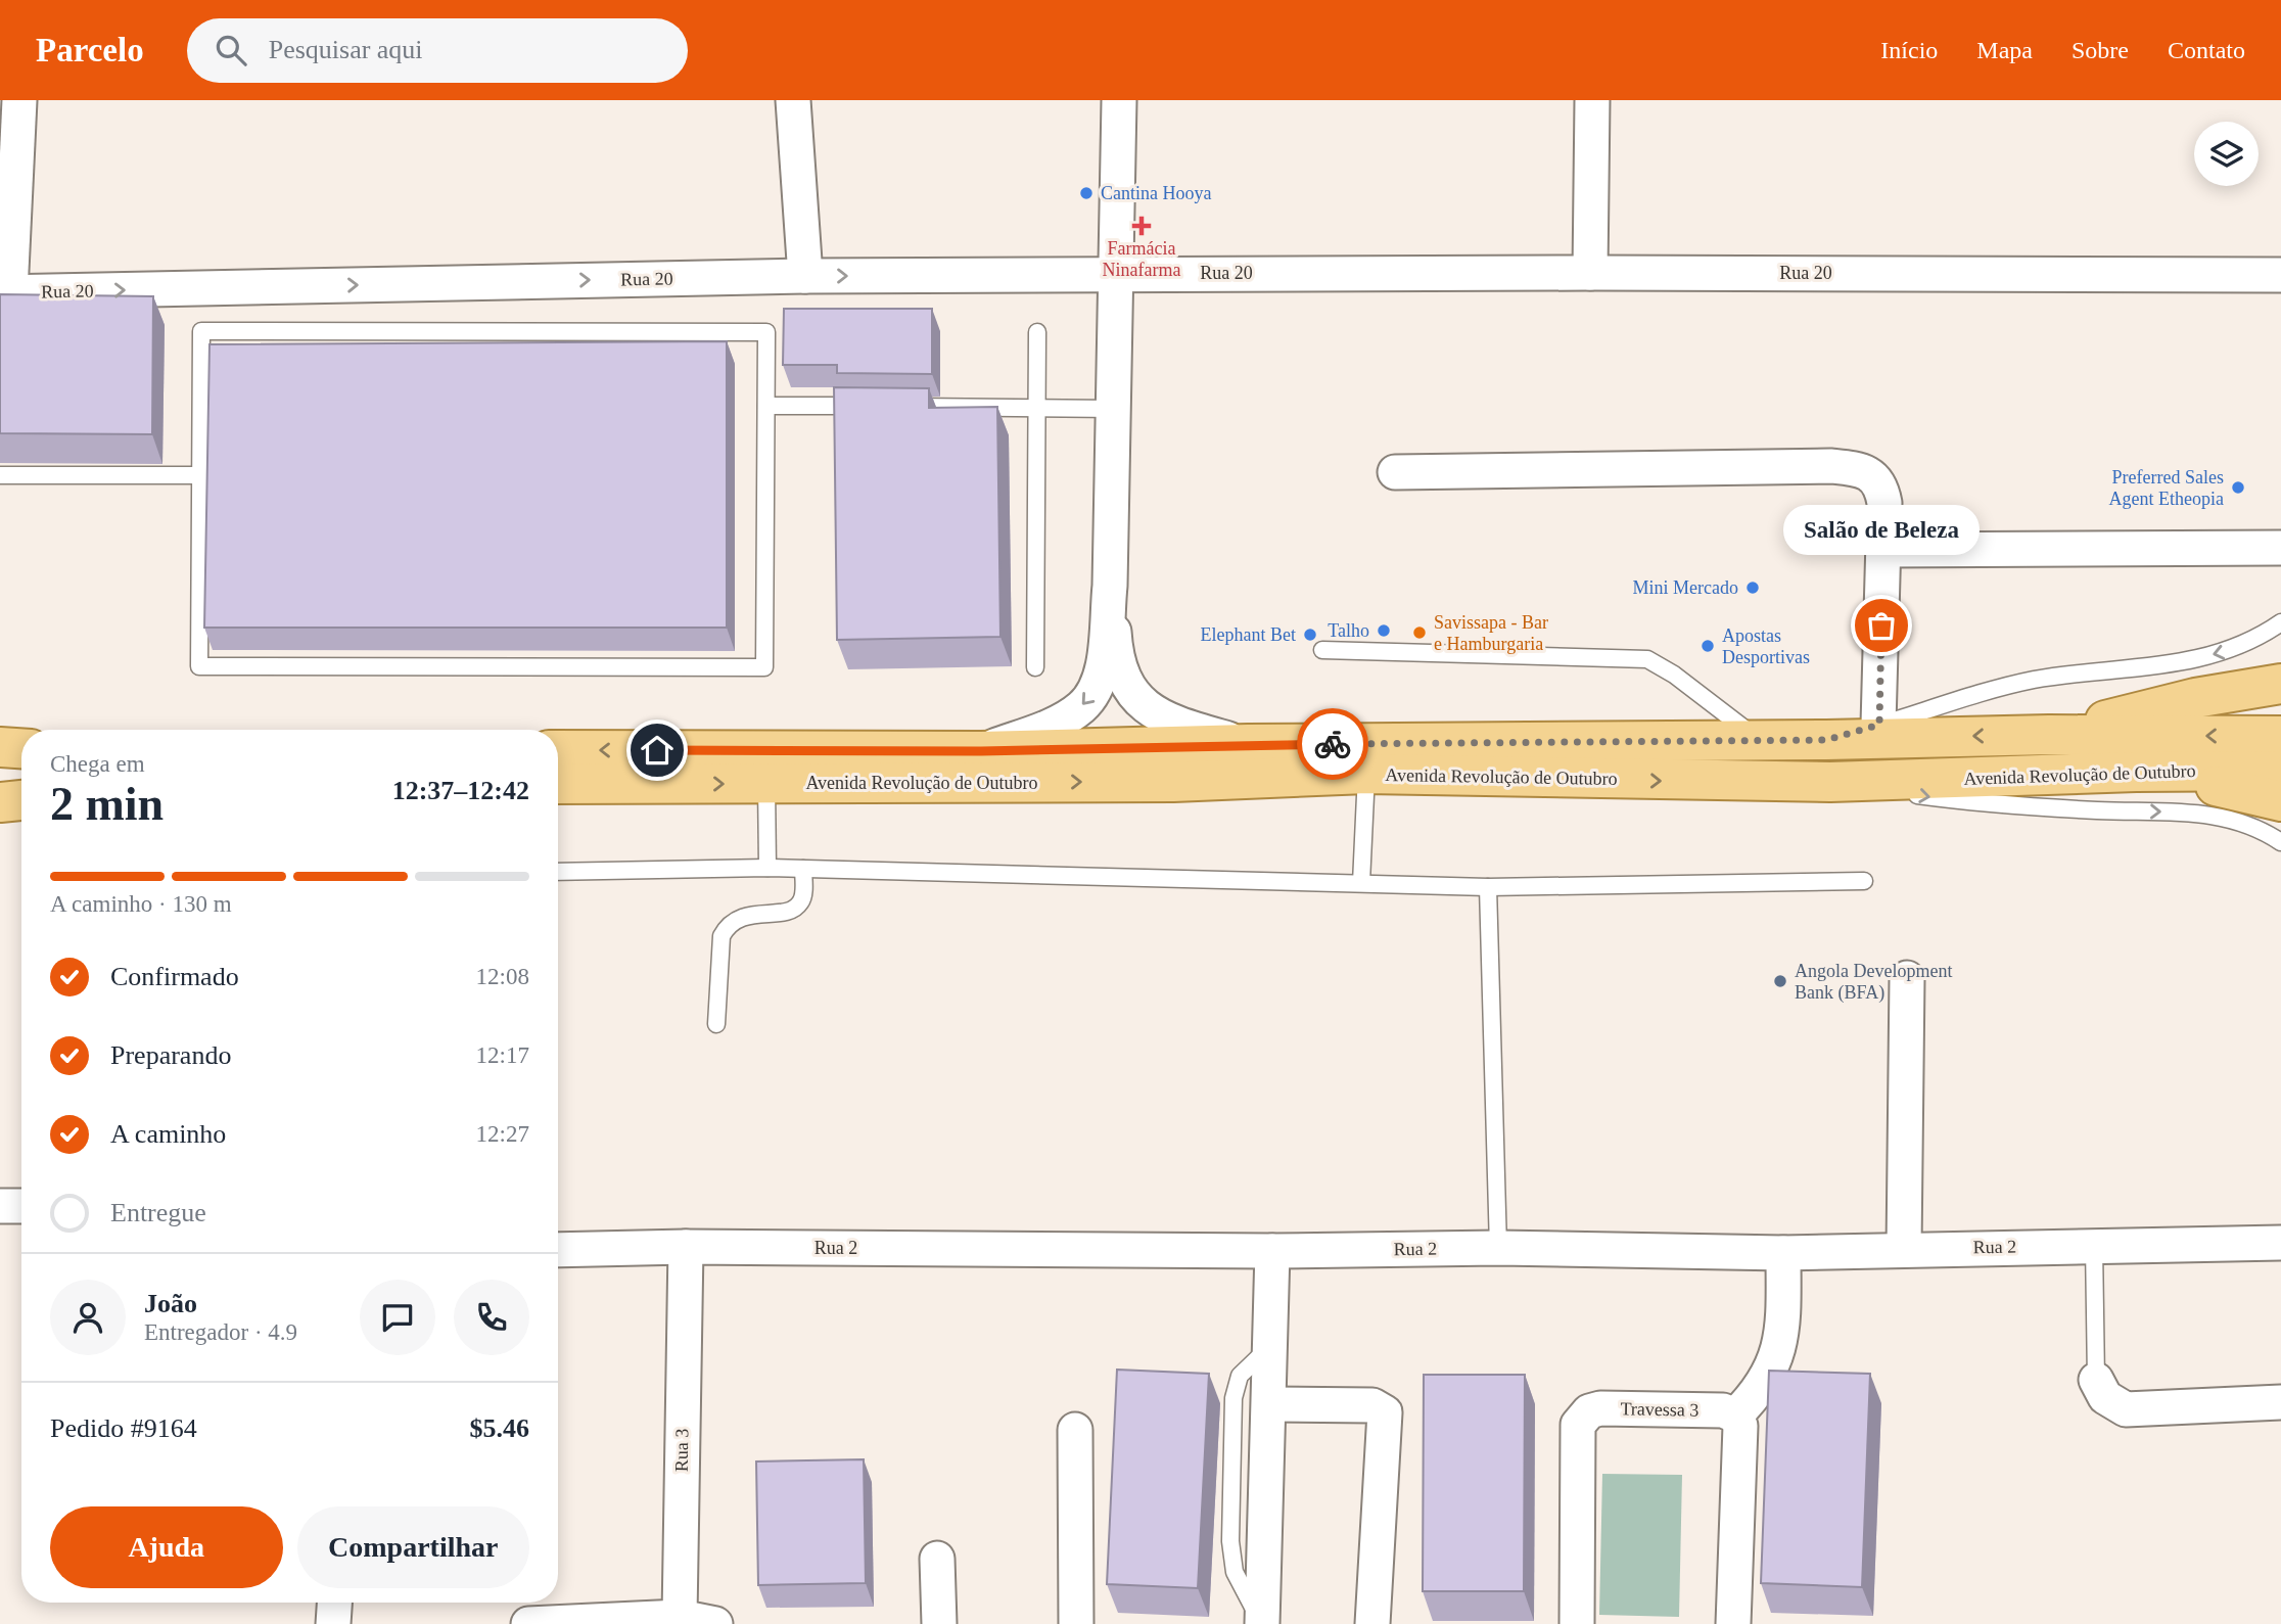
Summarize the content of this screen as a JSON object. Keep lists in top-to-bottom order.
{
  "streets": {
    "main road": ["Avenida Revolução de Outubro"],
    "street": [
      "Rua 20",
      "Rua 2",
      "Travessa 3",
      "Rua 3"
    ]
  },
  "crossings": [
    ["Rua 2", "Rua 3"]
  ],
  "one_way": ["Rua 20"],
  "places": {
    "other": [
      "Cantina Hooya",
      "Preferred Sales Agent Etheopia",
      "Mini Mercado",
      "Salão de Beleza",
      "Talho",
      "Savissapa - Bar e Hamburgaria",
      "Elephant Bet",
      "Apostas Desportivas",
      "Angola Development Bank (BFA)"
    ],
    "health": ["Farmácia Ninafarma"]
  },
  "page": {
    "header": "Parcelo",
    "search": "Pesquisar aqui",
    "nav": [
      "Início",
      "Mapa",
      "Sobre",
      "Contato"
    ],
    "bubble": "Salão de Beleza",
    "heading": ["2 min", "Chega em", "12:37–12:42"],
    "panel": [
      "João",
      "Entregador · 4.9",
      "Pedido #9164",
      "$5.46"
    ],
    "bar": "A caminho · 130 m",
    "list": [
      ["Confirmado", "12:08"],
      ["Preparando", "12:17"],
      ["A caminho", "12:27"],
      "Entregue"
    ],
    "buttons": ["Ajuda", "Compartilhar"]
  }
}
